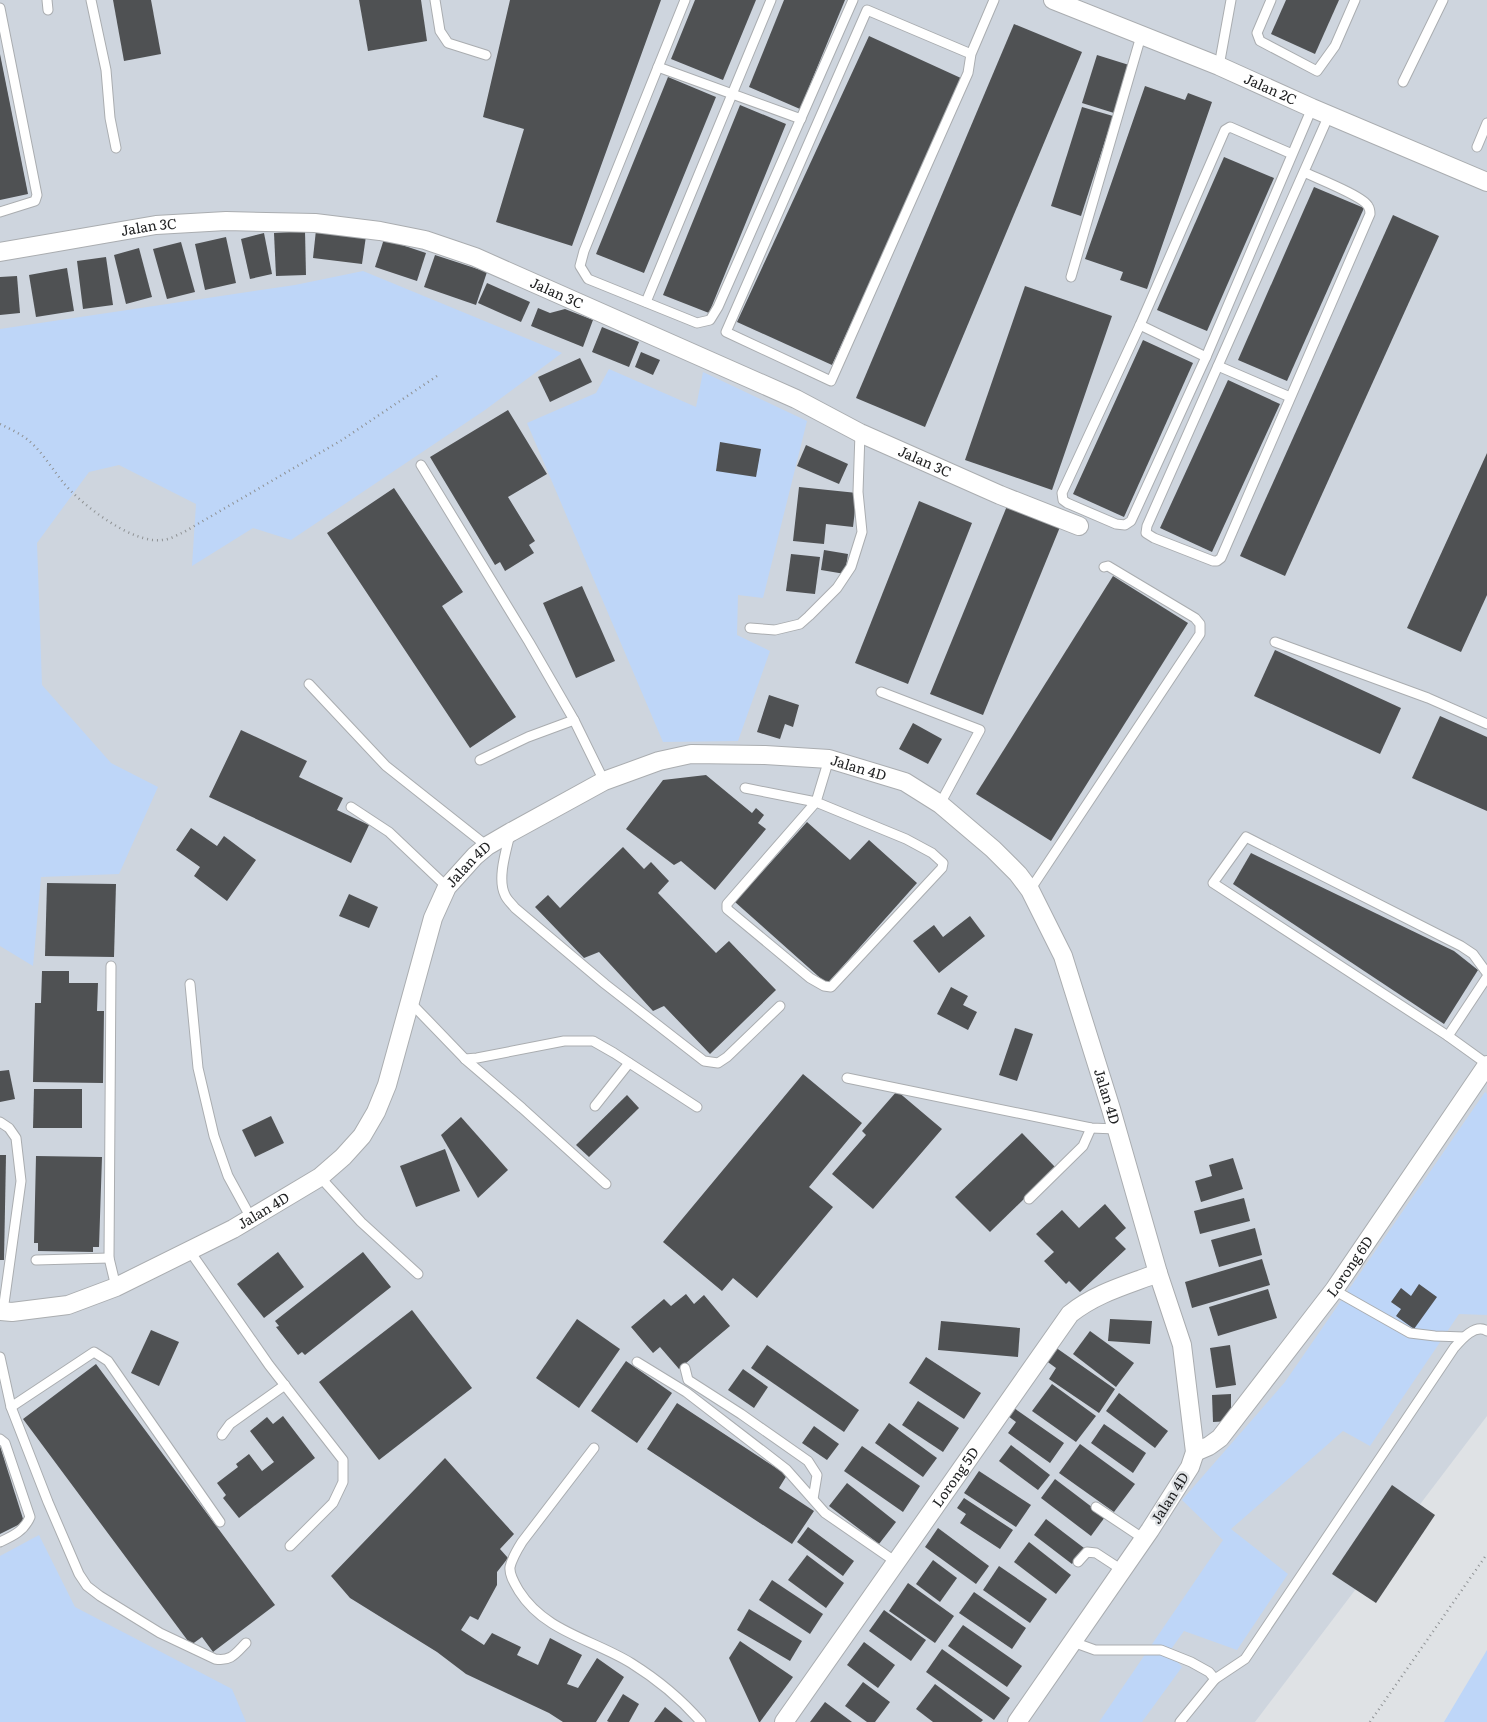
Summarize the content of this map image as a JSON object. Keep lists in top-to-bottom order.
{
  "streets": {
    "street": [
      "Jalan 2C",
      "Jalan 3C",
      "Jalan 4D",
      "Lorong 6D",
      "Lorong 5D"
    ]
  },
  "crossings": [
    ["Jalan 4D", "Lorong 6D"],
    ["Jalan 4D", "Lorong 5D"]
  ]
}
